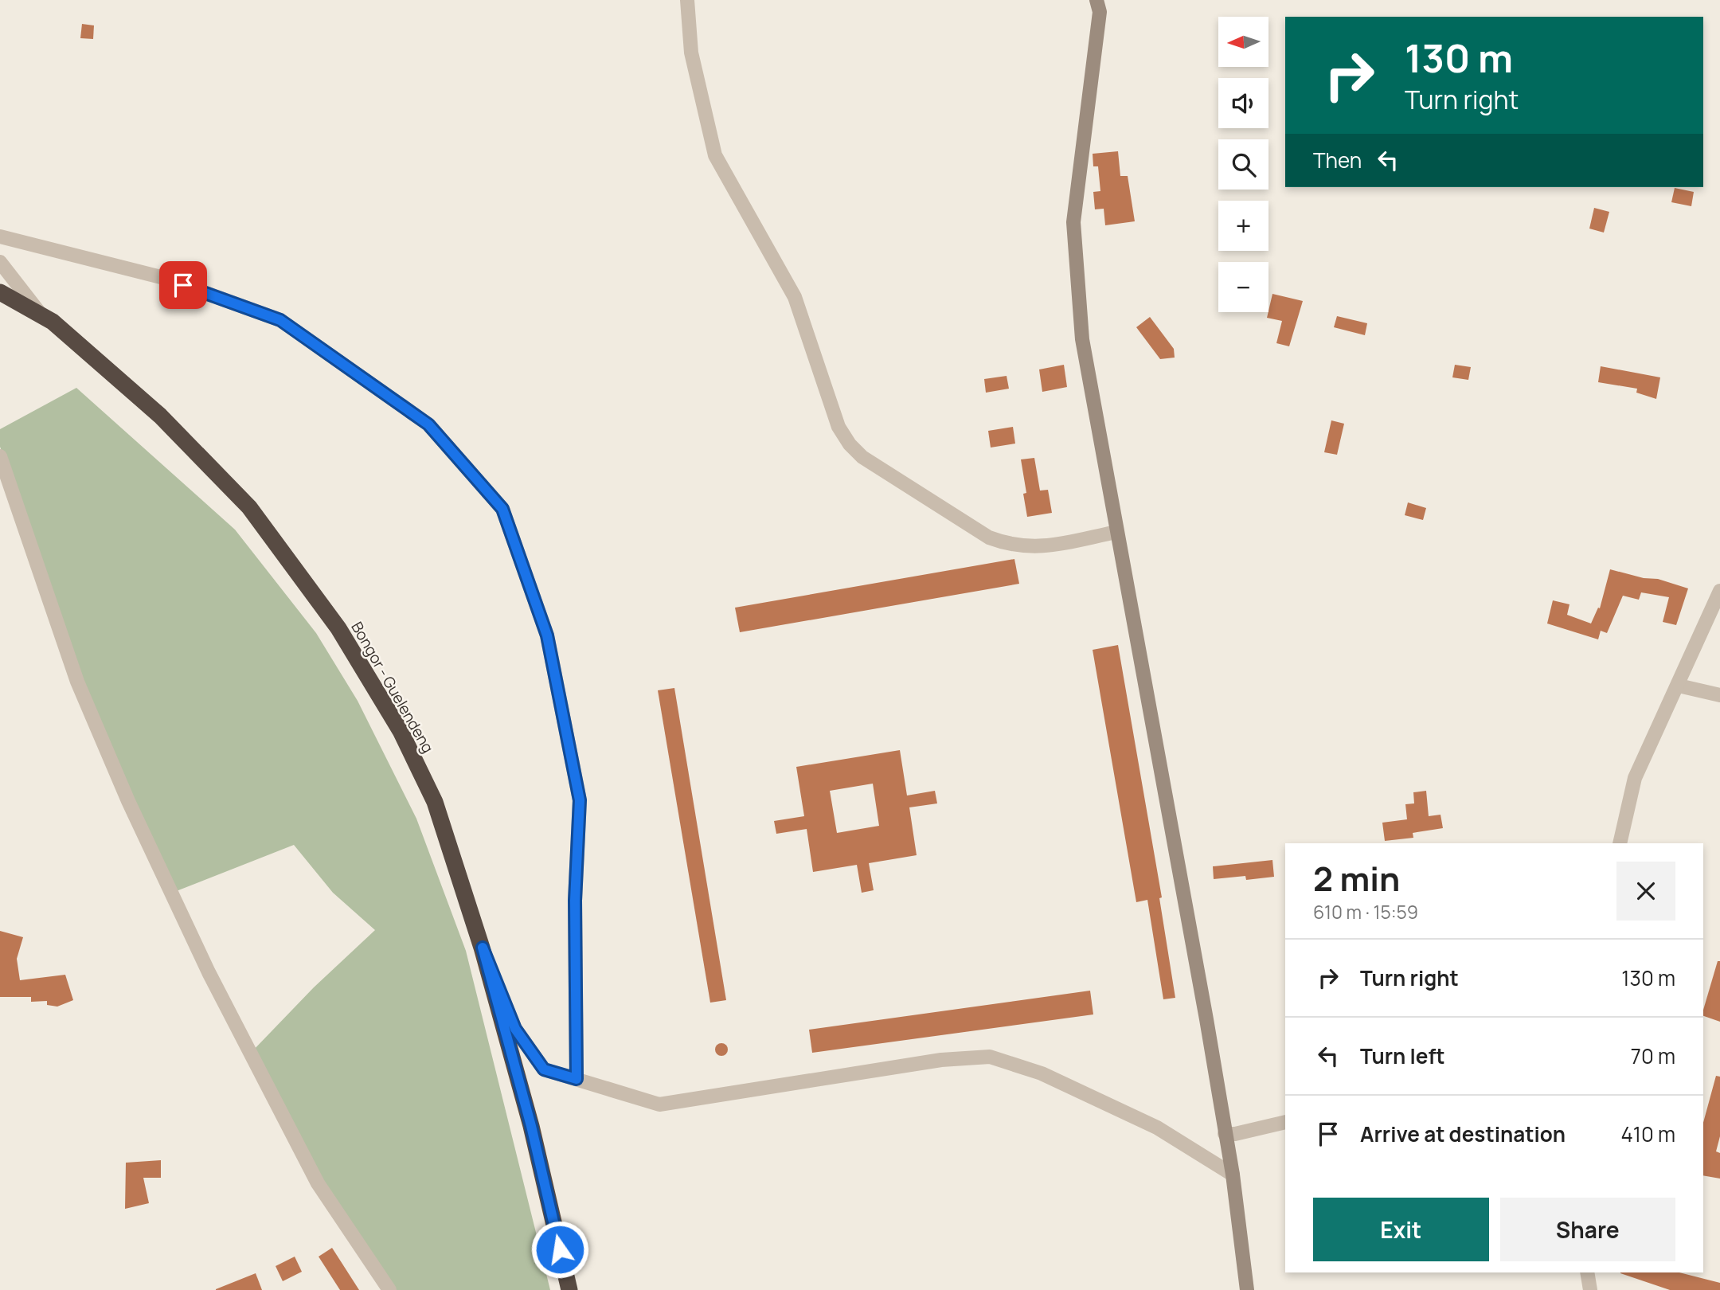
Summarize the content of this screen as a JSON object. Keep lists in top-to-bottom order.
{
  "streets": {
    "highway": ["Bongor - Guelendeng"]
  },
  "north": "left",
  "page": {
    "map_buttons": ["+", "−"],
    "turn": ["130 m", "Turn right"],
    "then": "Then",
    "heading": ["2 min", "610 m · 15:59"],
    "list": [
      {
        "name": "Turn right",
        "value": "130 m"
      },
      {
        "name": "Turn left",
        "value": "70 m"
      },
      {
        "name": "Arrive at destination",
        "value": "410 m"
      }
    ],
    "buttons": ["Exit", "Share"]
  }
}
